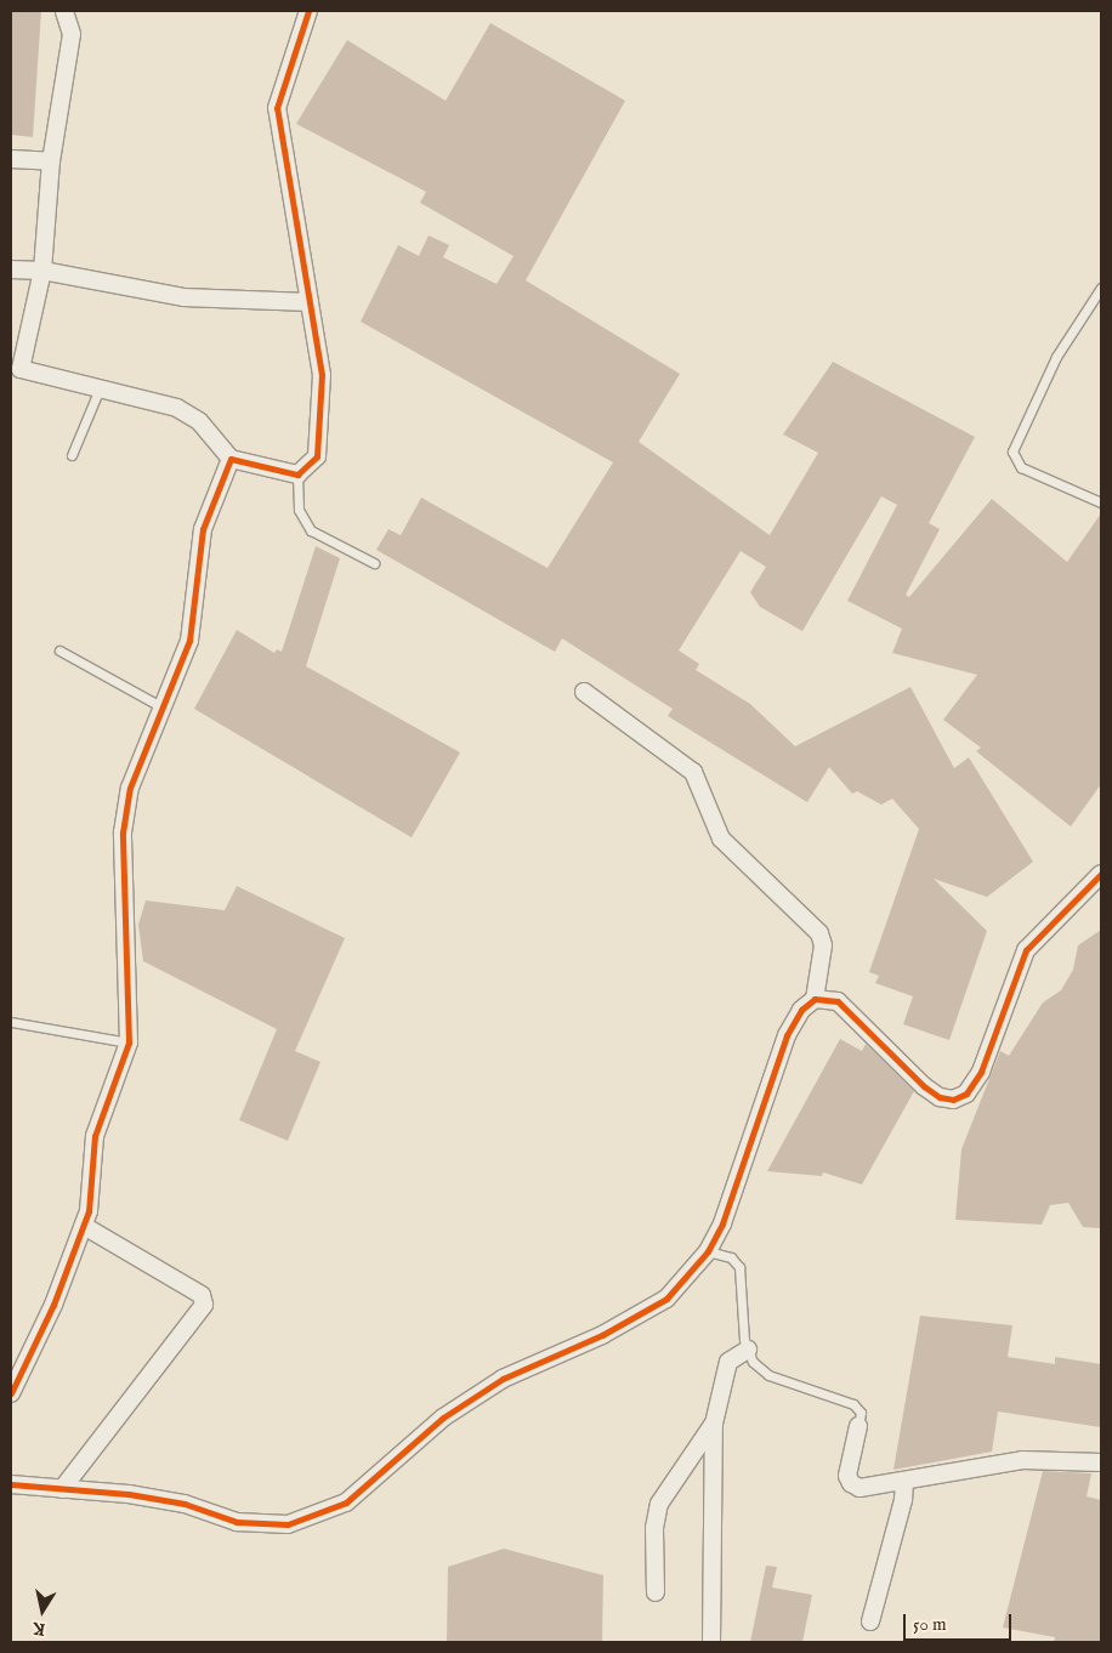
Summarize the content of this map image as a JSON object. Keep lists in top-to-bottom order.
{
  "scale_bar": "50 m",
  "north": "bottom"
}
